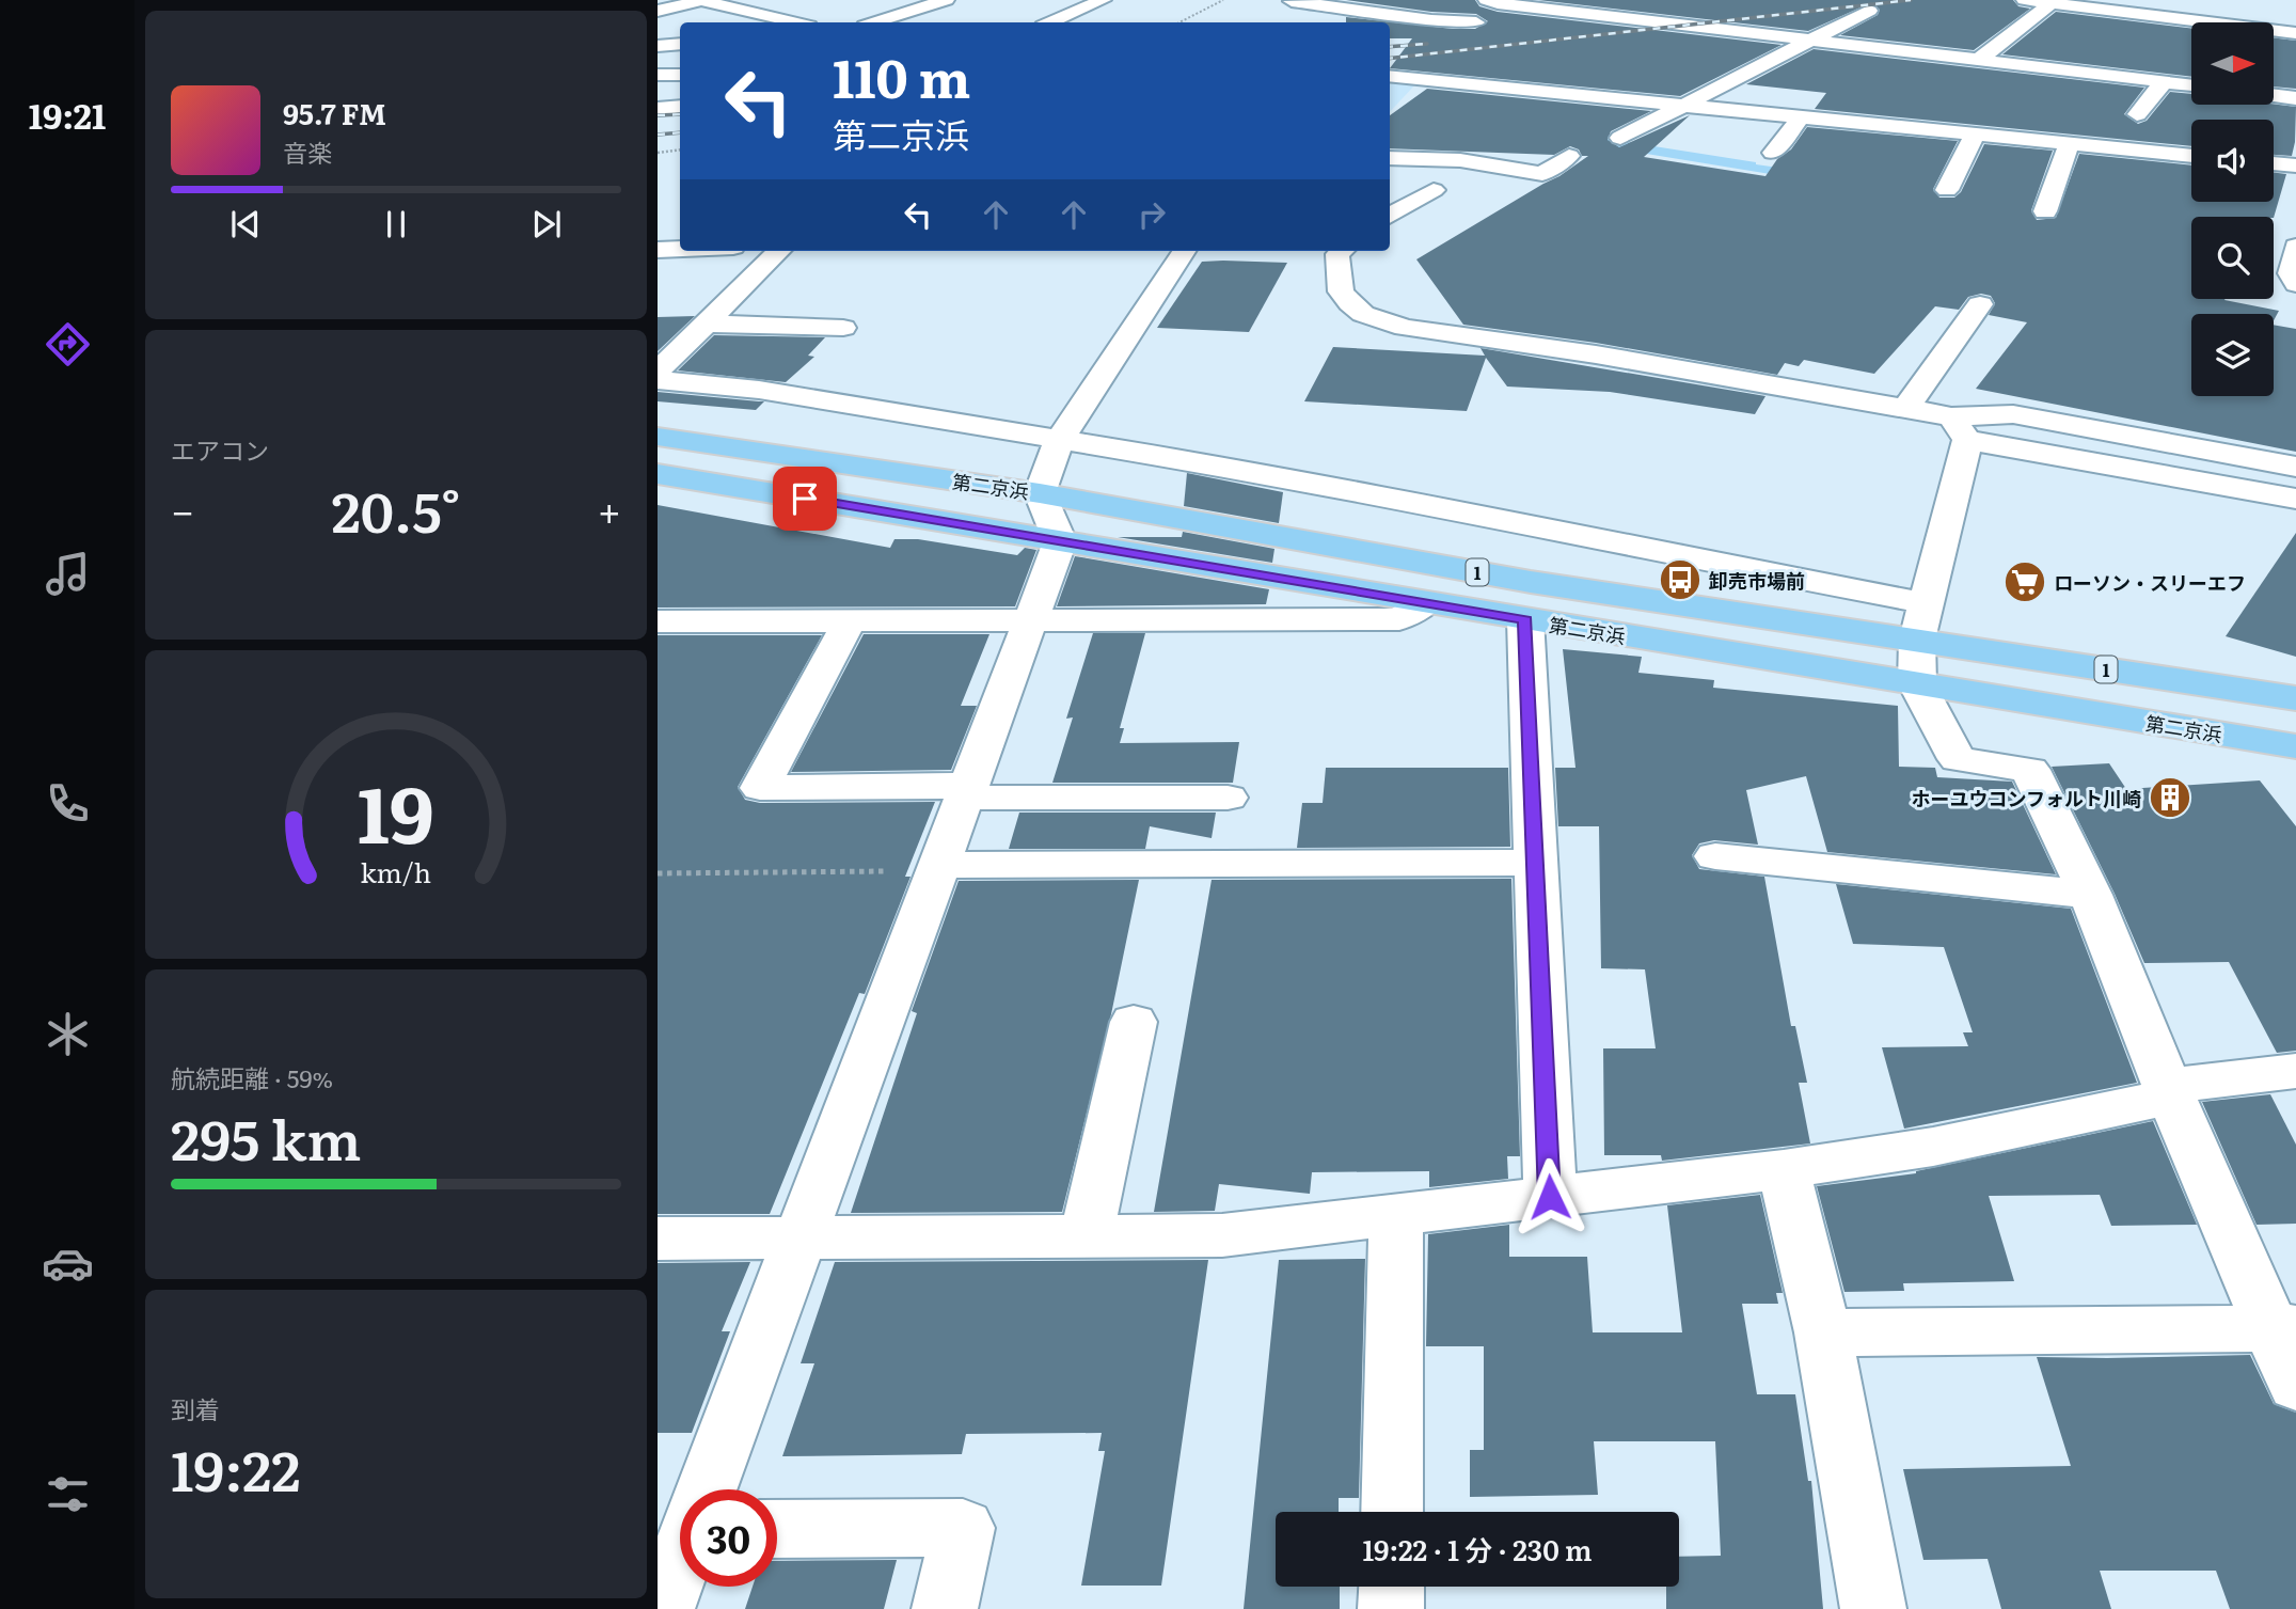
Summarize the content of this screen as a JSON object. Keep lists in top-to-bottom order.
{
  "streets": {
    "highway": ["第二京浜", "1"]
  },
  "places": {
    "bus stop": ["卸売市場前"],
    "supermarket": ["ローソン・スリーエフ"],
    "building": ["ホーユウコンフォルト川崎"]
  },
  "north": "right",
  "page": {
    "tabs": "19:21",
    "turn": ["110 m", "第二京浜"],
    "song": ["95.7 FM", "音楽"],
    "tile": [
      "エアコン",
      ["航続距離 · 59%", "295 km"],
      ["到着", "19:22"]
    ],
    "heat": ["−", "20.5°", "+"],
    "limit": "30",
    "trip": "19:22 · 1 分 · 230 m",
    "gauge": ["19", "km/h"]
  }
}
